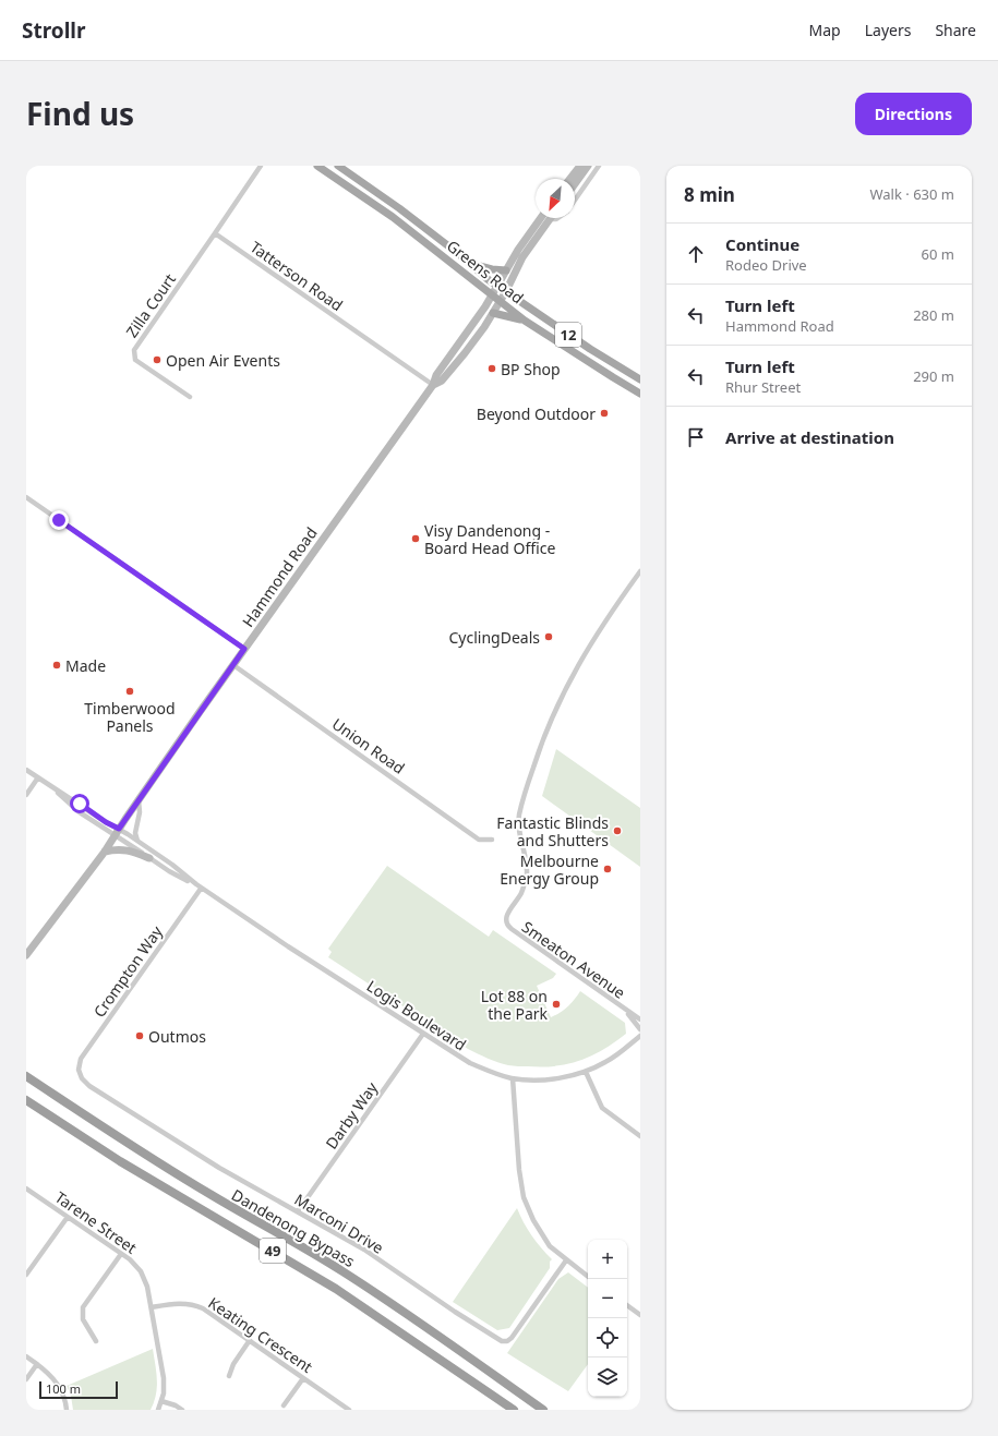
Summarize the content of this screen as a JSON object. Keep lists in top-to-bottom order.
{
  "streets": {
    "highway": ["Dandenong Bypass", "49"],
    "main road": ["Greens Road", "12", "Hammond Road"],
    "street": [
      "Tatterson Road",
      "Zilla Court",
      "Union Road",
      "Smeaton Avenue",
      "Crompton Way",
      "Logis Boulevard",
      "Darby Way",
      "Tarene Street",
      "Marconi Drive",
      "Keating Crescent"
    ]
  },
  "crossings": [
    ["Greens Road", "Hammond Road"],
    ["Tatterson Road", "Zilla Court"],
    ["Tatterson Road", "Hammond Road"],
    ["Hammond Road", "Union Road"],
    ["Hammond Road", "Logis Boulevard"],
    ["Crompton Way", "Logis Boulevard"],
    ["Crompton Way", "Marconi Drive"],
    ["Logis Boulevard", "Darby Way"],
    ["Darby Way", "Marconi Drive"],
    ["Tarene Street", "Keating Crescent"]
  ],
  "places": [
    "Open Air Events",
    "BP Shop",
    "Beyond Outdoor",
    "Visy Dandenong - Board Head Office",
    "CyclingDeals",
    "Made",
    "Timberwood Panels",
    "Fantastic Blinds and Shutters",
    "Melbourne Energy Group",
    "Lot 88 on the Park",
    "Outmos"
  ],
  "scale_bar": "100 m",
  "north": "bottom left",
  "page": {
    "header": "Strollr",
    "nav": ["Map", "Layers", "Share"],
    "title": "Find us",
    "buttons": "Directions",
    "heading": ["8 min", "Walk · 630 m"],
    "list": [
      ["Continue", "Rodeo Drive", "60 m"],
      ["Turn left", "Hammond Road", "280 m"],
      ["Turn left", "Rhur Street", "290 m"],
      "Arrive at destination"
    ],
    "map_buttons": ["+", "−"],
    "scale": "100 m"
  }
}
